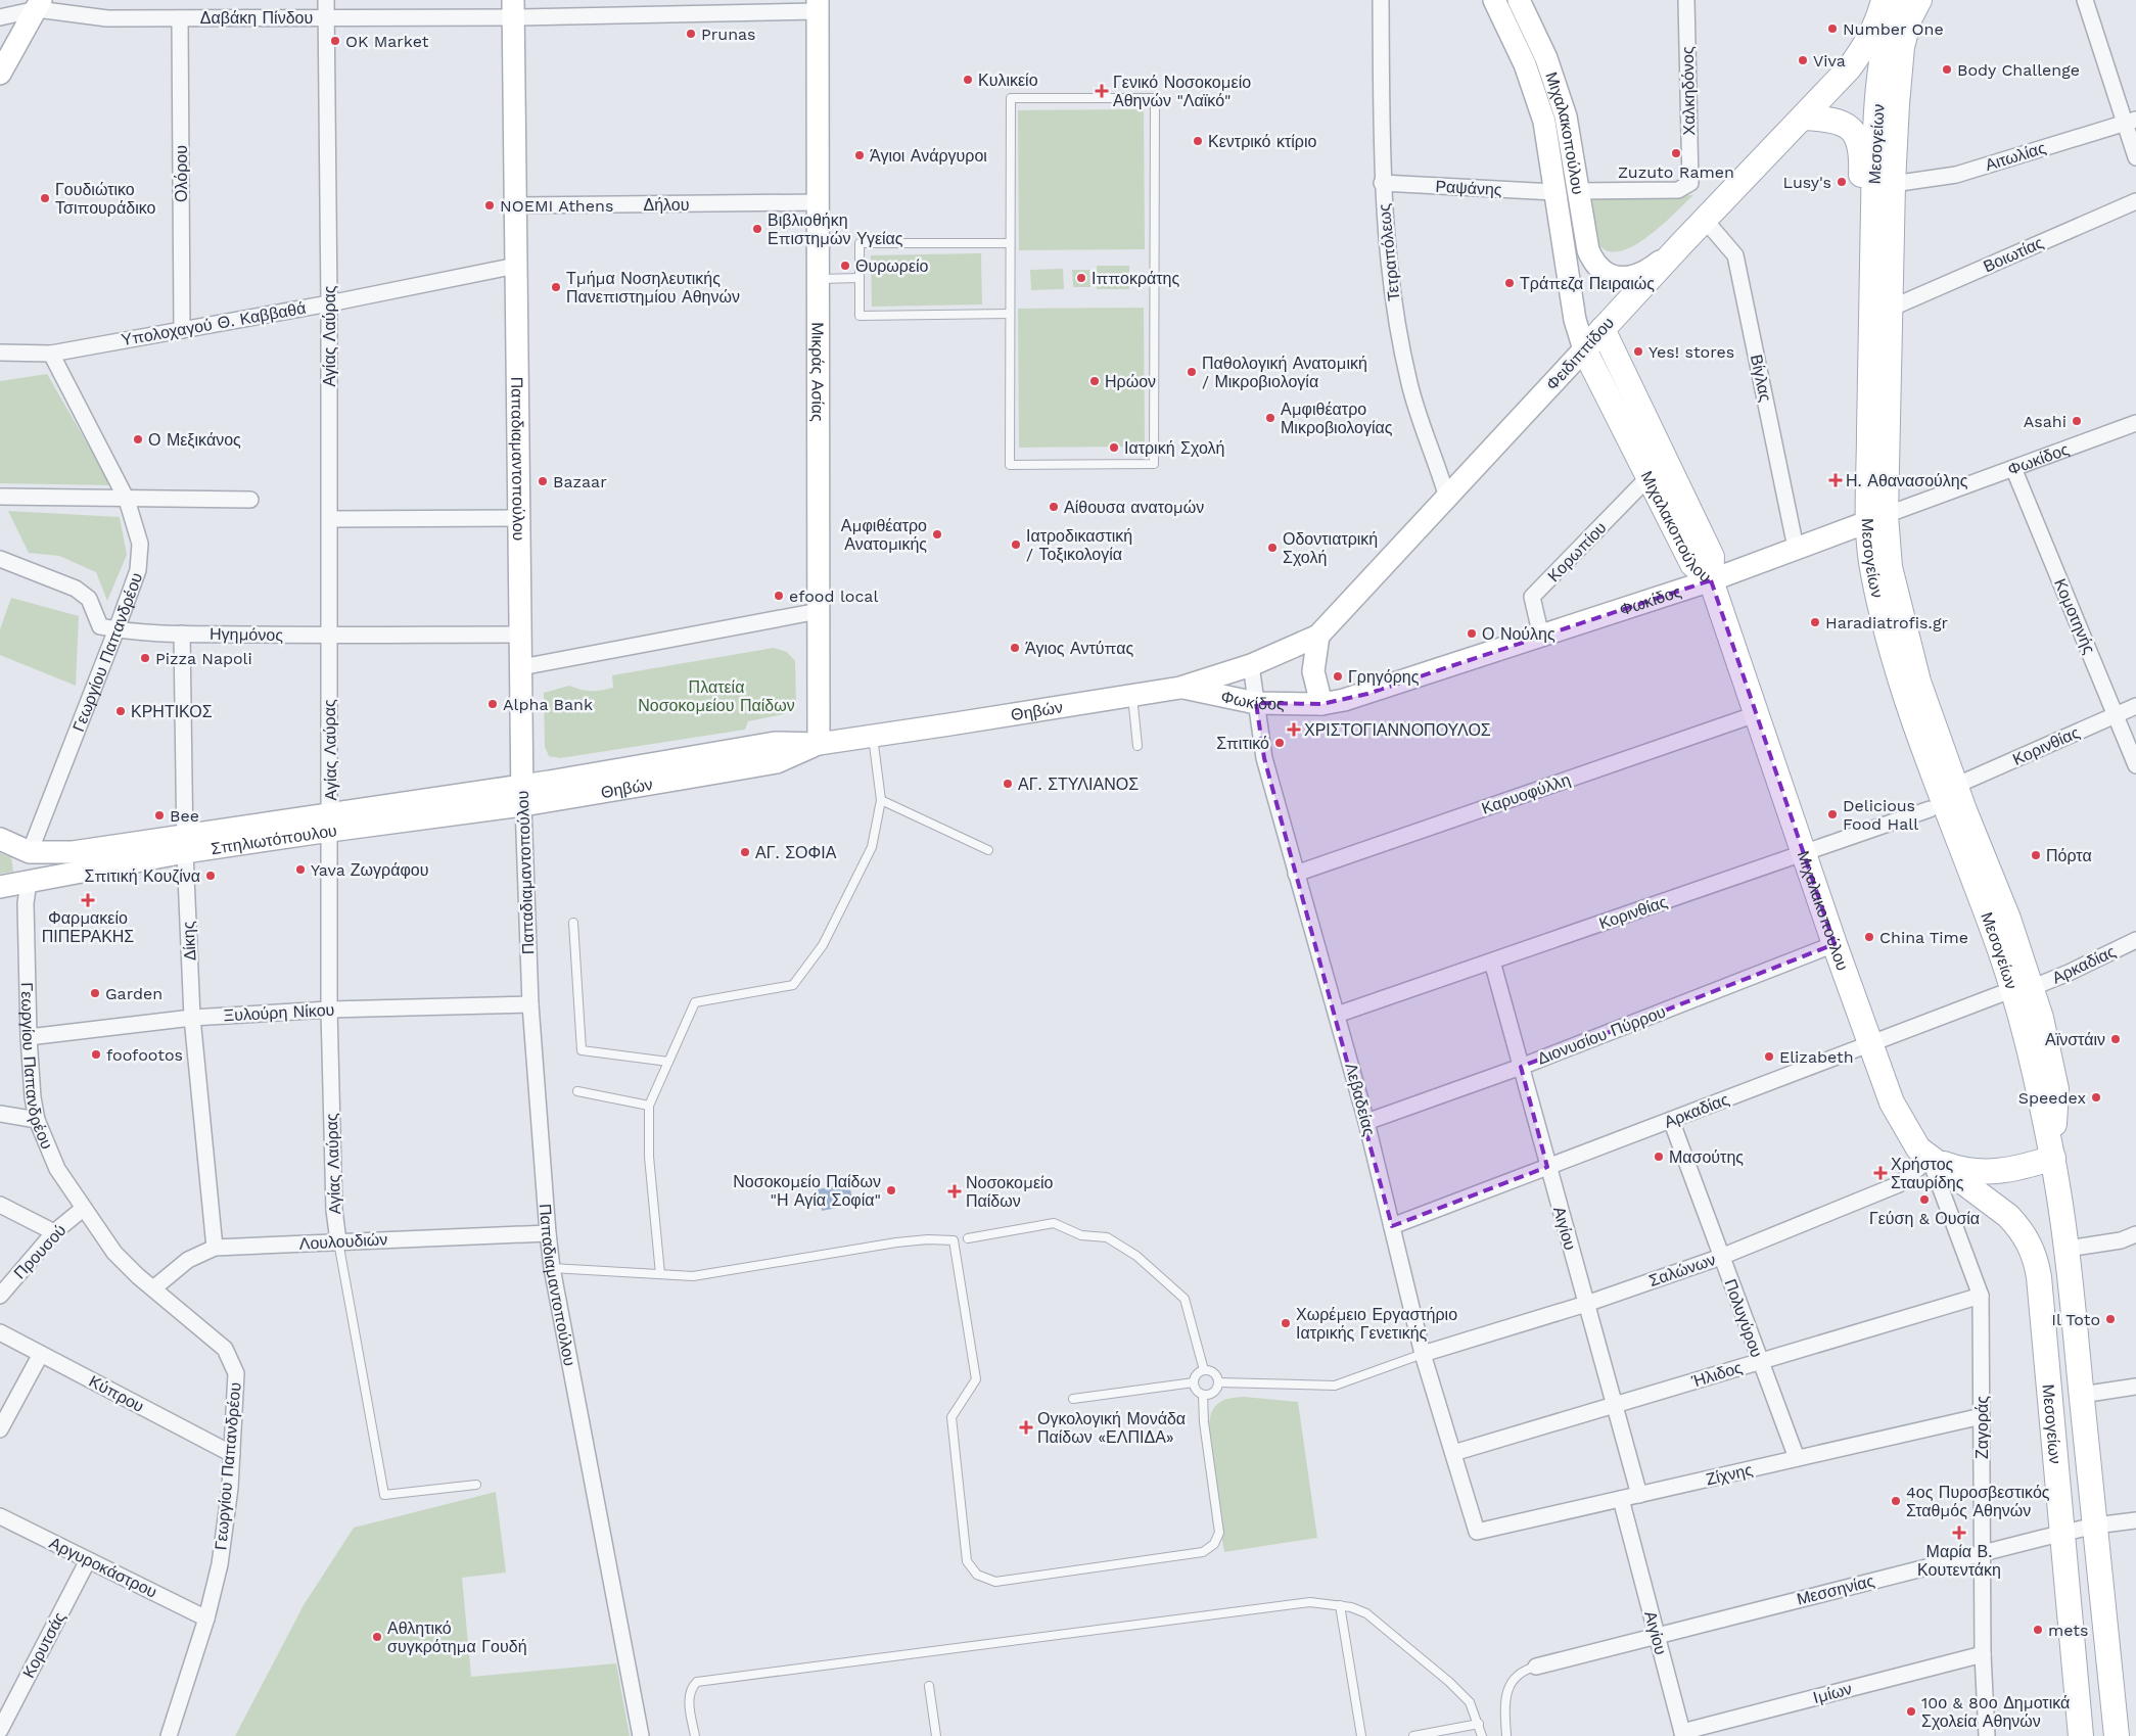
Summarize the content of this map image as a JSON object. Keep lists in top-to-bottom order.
{
  "streets": {
    "main road": ["Μιχαλακοπούλου", "Μεσογείων", "Φειδιππίδου"],
    "street": [
      "Δαβάκη Πίνδου",
      "Χαλκηδόνος",
      "Αιτωλίας",
      "Ολόρου",
      "Ραψάνης",
      "Δήλου",
      "Τετραπόλεως",
      "Βοιωτίας",
      "Υπολοχαγού Θ. Καββαθά",
      "Αγίας Λαύρας",
      "Μικράς Ασίας",
      "Βίγλας",
      "Παπαδιαμαντοπούλου",
      "Φωκίδος",
      "Κορωπίου",
      "Κομοτηνής",
      "Ηγημόνος",
      "Γεωργίου Παπανδρέου",
      "Θηβών",
      "Κορινθίας",
      "Καρυοφύλλη",
      "Σπηλιωτόπουλου",
      "Δίκης",
      "Αρκαδίας",
      "Ξυλούρη Νίκου",
      "Διονυσίου Πύρρου",
      "Λεβαδείας",
      "Αιγίου",
      "Λουλουδιών",
      "Προυσού",
      "Σαλώνων",
      "Πολυγύρου",
      "Ήλιδος",
      "Κύπρου",
      "Ζαγοράς",
      "Ζίχνης",
      "Αργυροκάστρου",
      "Μεσσηνίας",
      "Κορυτσάς",
      "Ιμίων"
    ]
  },
  "crossings": [
    ["Δαβάκη Πίνδου", "Ολόρου"],
    ["Δαβάκη Πίνδου", "Αγίας Λαύρας"],
    ["Δαβάκη Πίνδου", "Μικράς Ασίας"],
    ["Δαβάκη Πίνδου", "Παπαδιαμαντοπούλου"],
    ["Χαλκηδόνος", "Μιχαλακοπούλου"],
    ["Μιχαλακοπούλου", "Μεσογείων"],
    ["Μιχαλακοπούλου", "Ραψάνης"],
    ["Μιχαλακοπούλου", "Φειδιππίδου"],
    ["Μιχαλακοπούλου", "Φωκίδος"],
    ["Μιχαλακοπούλου", "Κορωπίου"],
    ["Μιχαλακοπούλου", "Κορινθίας"],
    ["Μιχαλακοπούλου", "Καρυοφύλλη"],
    ["Μιχαλακοπούλου", "Αρκαδίας"],
    ["Μιχαλακοπούλου", "Διονυσίου Πύρρου"],
    ["Μιχαλακοπούλου", "Σαλώνων"],
    ["Μιχαλακοπούλου", "Ζαγοράς"],
    ["Μεσογείων", "Αιτωλίας"],
    ["Μεσογείων", "Βοιωτίας"],
    ["Μεσογείων", "Φειδιππίδου"],
    ["Μεσογείων", "Φωκίδος"],
    ["Μεσογείων", "Κορινθίας"],
    ["Μεσογείων", "Αρκαδίας"],
    ["Μεσογείων", "Σαλώνων"],
    ["Μεσογείων", "Ζαγοράς"],
    ["Μεσογείων", "Μεσσηνίας"],
    ["Ολόρου", "Υπολοχαγού Θ. Καββαθά"],
    ["Ραψάνης", "Τετραπόλεως"],
    ["Δήλου", "Μικράς Ασίας"],
    ["Δήλου", "Παπαδιαμαντοπούλου"],
    ["Τετραπόλεως", "Φειδιππίδου"],
    ["Υπολοχαγού Θ. Καββαθά", "Αγίας Λαύρας"],
    ["Υπολοχαγού Θ. Καββαθά", "Παπαδιαμαντοπούλου"],
    ["Υπολοχαγού Θ. Καββαθά", "Γεωργίου Παπανδρέου"],
    ["Αγίας Λαύρας", "Ηγημόνος"],
    ["Αγίας Λαύρας", "Σπηλιωτόπουλου"],
    ["Αγίας Λαύρας", "Ξυλούρη Νίκου"],
    ["Αγίας Λαύρας", "Λουλουδιών"],
    ["Φειδιππίδου", "Βίγλας"],
    ["Φειδιππίδου", "Θηβών"],
    ["Φειδιππίδου", "Λεβαδείας"],
    ["Μικράς Ασίας", "Θηβών"],
    ["Βίγλας", "Φωκίδος"],
    ["Παπαδιαμαντοπούλου", "Ηγημόνος"],
    ["Παπαδιαμαντοπούλου", "Θηβών"],
    ["Παπαδιαμαντοπούλου", "Σπηλιωτόπουλου"],
    ["Παπαδιαμαντοπούλου", "Ξυλούρη Νίκου"],
    ["Παπαδιαμαντοπούλου", "Λουλουδιών"],
    ["Φωκίδος", "Κορωπίου"],
    ["Φωκίδος", "Κομοτηνής"],
    ["Φωκίδος", "Θηβών"],
    ["Φωκίδος", "Λεβαδείας"],
    ["Κομοτηνής", "Κορινθίας"],
    ["Ηγημόνος", "Γεωργίου Παπανδρέου"],
    ["Ηγημόνος", "Δίκης"],
    ["Γεωργίου Παπανδρέου", "Σπηλιωτόπουλου"],
    ["Γεωργίου Παπανδρέου", "Ξυλούρη Νίκου"],
    ["Γεωργίου Παπανδρέου", "Λουλουδιών"],
    ["Γεωργίου Παπανδρέου", "Προυσού"],
    ["Γεωργίου Παπανδρέου", "Κύπρου"],
    ["Γεωργίου Παπανδρέου", "Αργυροκάστρου"],
    ["Θηβών", "Σπηλιωτόπουλου"],
    ["Θηβών", "Λεβαδείας"],
    ["Κορινθίας", "Λεβαδείας"],
    ["Κορινθίας", "Αιγίου"],
    ["Καρυοφύλλη", "Λεβαδείας"],
    ["Σπηλιωτόπουλου", "Δίκης"],
    ["Δίκης", "Ξυλούρη Νίκου"],
    ["Δίκης", "Λουλουδιών"],
    ["Αρκαδίας", "Λεβαδείας"],
    ["Αρκαδίας", "Αιγίου"],
    ["Αρκαδίας", "Πολυγύρου"],
    ["Διονυσίου Πύρρου", "Λεβαδείας"],
    ["Διονυσίου Πύρρου", "Αιγίου"],
    ["Λεβαδείας", "Σαλώνων"],
    ["Λεβαδείας", "Ήλιδος"],
    ["Λεβαδείας", "Ζίχνης"],
    ["Αιγίου", "Σαλώνων"],
    ["Αιγίου", "Ήλιδος"],
    ["Αιγίου", "Ζίχνης"],
    ["Αιγίου", "Μεσσηνίας"],
    ["Αιγίου", "Ιμίων"],
    ["Σαλώνων", "Πολυγύρου"],
    ["Σαλώνων", "Ζαγοράς"],
    ["Πολυγύρου", "Ήλιδος"],
    ["Πολυγύρου", "Ζίχνης"],
    ["Ήλιδος", "Ζαγοράς"],
    ["Ζαγοράς", "Ζίχνης"],
    ["Ζαγοράς", "Μεσσηνίας"],
    ["Ζαγοράς", "Ιμίων"],
    ["Αργυροκάστρου", "Κορυτσάς"]
  ],
  "parks": ["Πλατεία Νοσοκομείου Παίδων"],
  "places": {
    "other": [
      "Number One",
      "Prunas",
      "OK Market",
      "Viva",
      "Body Challenge",
      "Κυλικείο",
      "Κεντρικό κτίριο",
      "Zuzuto Ramen",
      "Άγιοι Ανάργυροι",
      "Lusy's",
      "Γουδιώτικο Τσιπουράδικο",
      "NOEMI Athens",
      "Βιβλιοθήκη Επιστημών Υγείας",
      "Θυρωρείο",
      "Ιπποκράτης",
      "Τράπεζα Πειραιώς",
      "Τμήμα Νοσηλευτικής Πανεπιστημίου Αθηνών",
      "Yes! stores",
      "Παθολογική Ανατομική / Μικροβιολογία",
      "Ηρώον",
      "Αμφιθέατρο Μικροβιολογίας",
      "Asahi",
      "Ο Μεξικάνος",
      "Ιατρική Σχολή",
      "Bazaar",
      "Αίθουσα ανατομών",
      "Αμφιθέατρο Ανατομικής",
      "Ιατροδικαστική / Τοξικολογία",
      "Οδοντιατρική Σχολή",
      "efood local",
      "Haradiatrofis.gr",
      "Ο Νούλης",
      "Άγιος Αντύπας",
      "Pizza Napoli",
      "Γρηγόρης",
      "Alpha Bank",
      "ΚΡΗΤΙΚΟΣ",
      "Σπιτικό",
      "ΑΓ. ΣΤΥΛΙΑΝΟΣ",
      "Delicious Food Hall",
      "Bee",
      "ΑΓ. ΣΟΦΙΑ",
      "Πόρτα",
      "Yava Ζωγράφου",
      "Σπιτική Κουζίνα",
      "China Time",
      "Garden",
      "Αϊνστάιν",
      "foofootos",
      "Elizabeth",
      "Speedex",
      "Μασούτης",
      "Νοσοκομείο Παίδων \"Η Αγία Σοφία\"",
      "Γεύση & Ουσία",
      "Il Toto",
      "Χωρέμειο Εργαστήριο Ιατρικής Γενετικής",
      "4ος Πυροσβεστικός Σταθμός Αθηνών",
      "mets",
      "Αθλητικό συγκρότημα Γουδή",
      "10ο & 80ο Δημοτικά Σχολεία Αθηνών"
    ],
    "health": [
      "Γενικό Νοσοκομείο Αθηνών \"Λαϊκό\"",
      "Η. Αθανασούλης",
      "ΧΡΙΣΤΟΓΙΑΝΝΟΠΟΥΛΟΣ",
      "Φαρμακείο ΠΙΠΕΡΑΚΗΣ",
      "Χρήστος Σταυρίδης",
      "Νοσοκομείο Παίδων",
      "Ογκολογική Μονάδα Παίδων «ΕΛΠΙΔΑ»",
      "Μαρία Β. Κουτεντάκη"
    ]
  }
}
